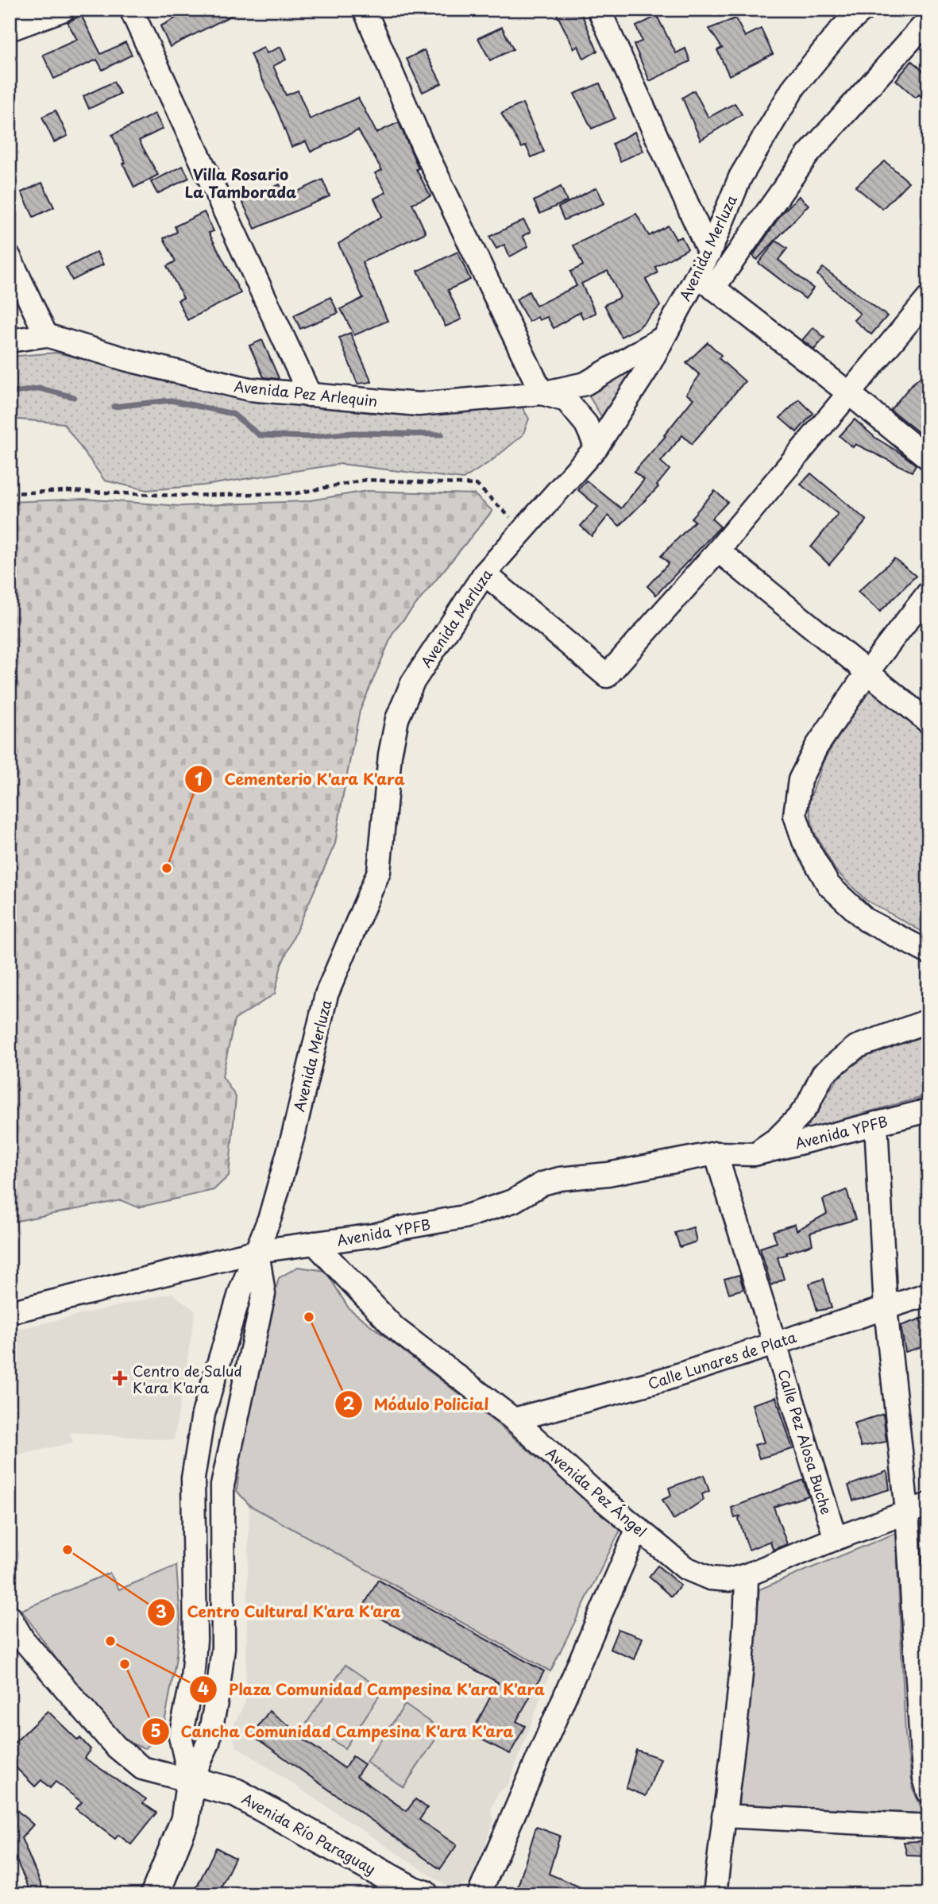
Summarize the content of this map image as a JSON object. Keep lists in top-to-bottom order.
{
  "streets": {
    "main road": ["Avenida Río Paraguay"],
    "street": [
      "Avenida Merluza",
      "Avenida Pez Arlequin",
      "Avenida YPFB",
      "Calle Lunares de Plata",
      "Calle Pez Alosa Buche",
      "Avenida Pez Ángel"
    ]
  },
  "crossings": [
    ["Avenida Merluza", "Avenida Pez Arlequin"],
    ["Avenida Merluza", "Avenida YPFB"],
    ["Avenida Merluza", "Avenida Río Paraguay"],
    ["Avenida YPFB", "Calle Pez Alosa Buche"],
    ["Avenida YPFB", "Avenida Pez Ángel"],
    ["Calle Lunares de Plata", "Calle Pez Alosa Buche"],
    ["Calle Lunares de Plata", "Avenida Pez Ángel"],
    ["Calle Pez Alosa Buche", "Avenida Pez Ángel"]
  ],
  "districts": ["Villa Rosario La Tamborada"],
  "places": {
    "other": [
      "Cementerio K'ara K'ara",
      "Módulo Policial",
      "Centro Cultural K'ara K'ara",
      "Plaza Comunidad Campesina K'ara K'ara",
      "Cancha Comunidad Campesina K'ara K'ara"
    ],
    "health": ["Centro de Salud K'ara K'ara"]
  }
}
